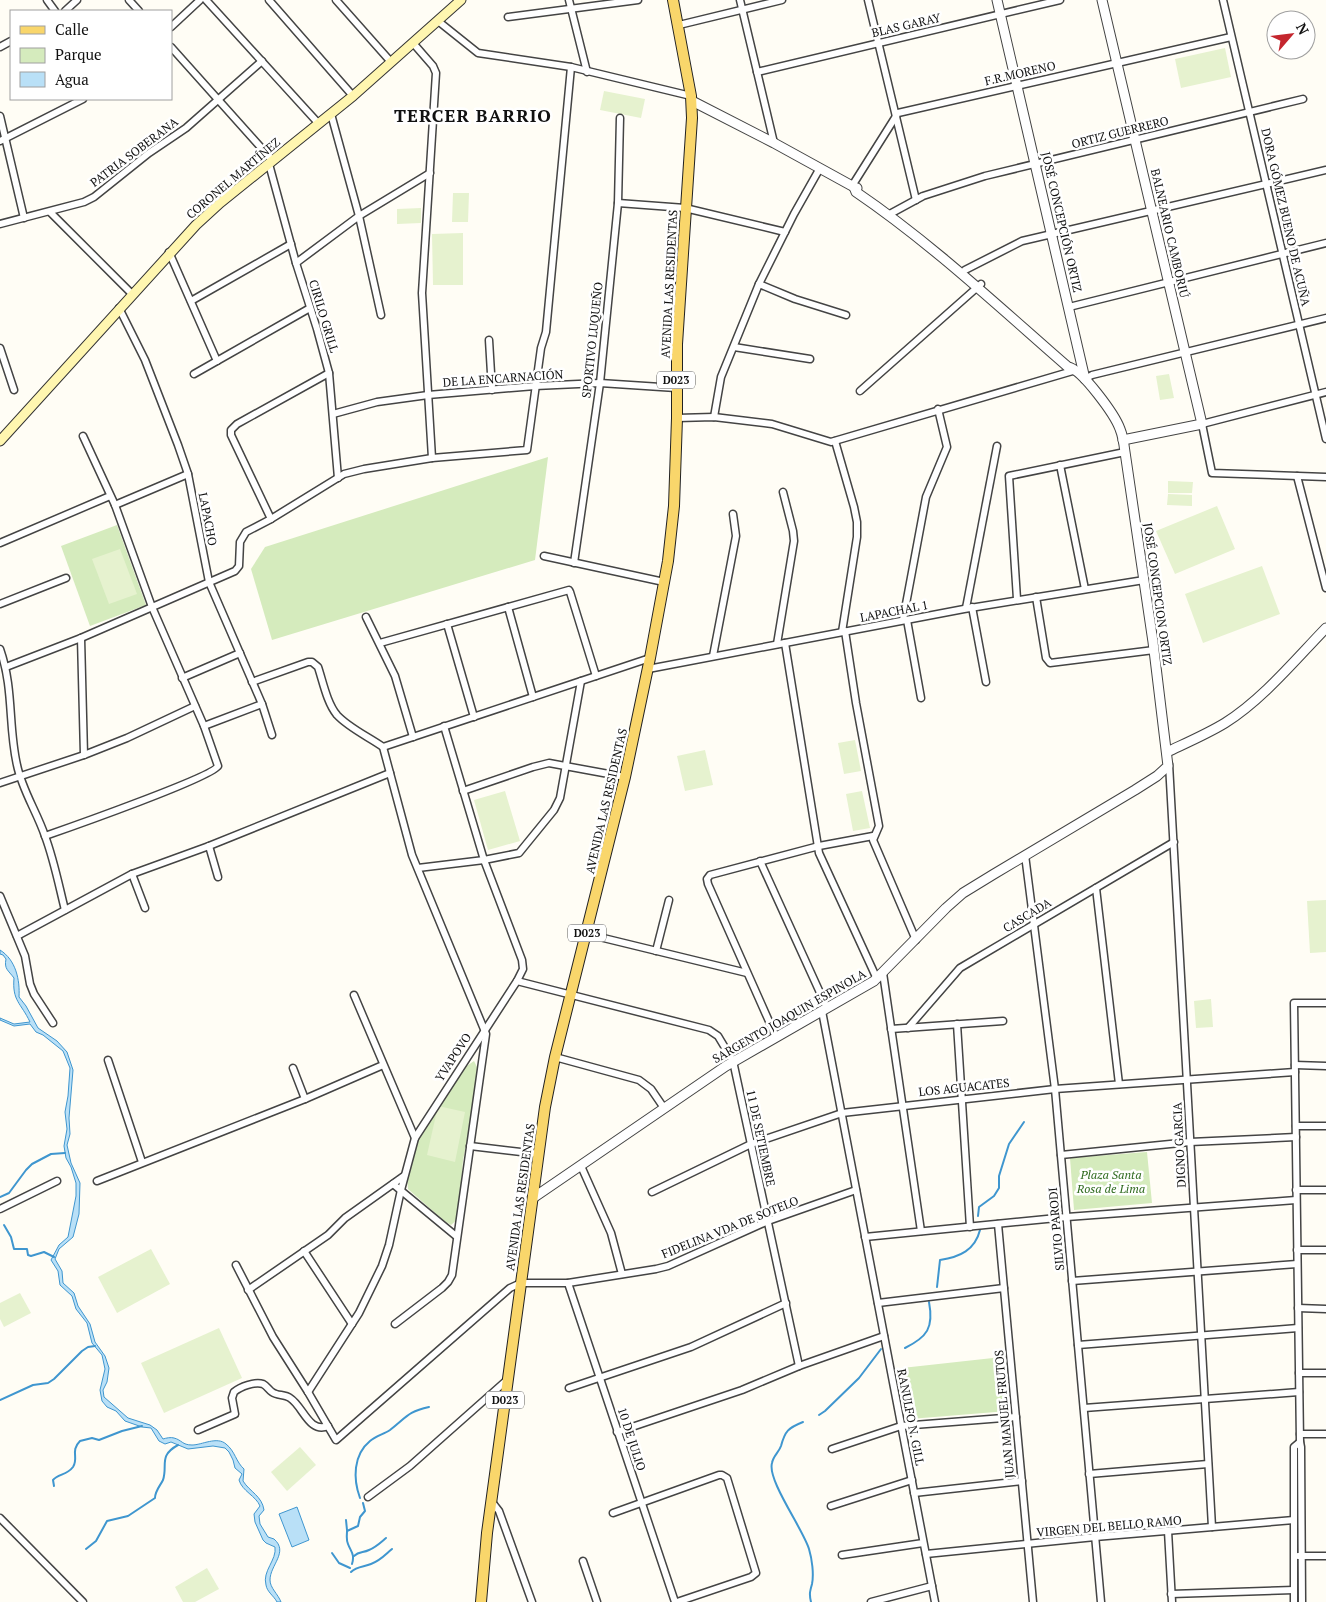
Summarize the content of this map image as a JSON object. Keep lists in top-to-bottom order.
{
  "streets": {
    "main road": ["CORONEL MARTÍNEZ", "AVENIDA LAS RESIDENTAS", "D023"],
    "street": [
      "BLAS GARAY",
      "F.R.MORENO",
      "ORTIZ GUERRERO",
      "PATRIA SOBERANA",
      "DORA GÓMEZ BUENO DE ACUÑA",
      "JOSÉ CONCEPCIÓN ORTIZ",
      "BALNEARIO CAMBORIÚ",
      "CIRILO GRILL",
      "SPORTIVO LUQUEÑO",
      "DE LA ENCARNACIÓN",
      "LAPACHO",
      "JOSÉ CONCEPCION ORTIZ",
      "LAPACHAL 1",
      "CASCADA",
      "SARGENTO JOAQUIN ESPINOLA",
      "YVAPOVO",
      "LOS AGUACATES",
      "11 DE SETIEMBRE",
      "DIGNO GARCIA",
      "FIDELINA VDA DE SOTELO",
      "SILVIO PARODI",
      "JUAN MANUEL FRUTOS",
      "RANULFO N. GILL",
      "10 DE JULIO",
      "VIRGEN DEL BELLO RAMO"
    ]
  },
  "crossings": [
    ["BLAS GARAY", "JOSÉ CONCEPCIÓN ORTIZ"],
    ["F.R.MORENO", "DORA GÓMEZ BUENO DE ACUÑA"],
    ["F.R.MORENO", "JOSÉ CONCEPCIÓN ORTIZ"],
    ["F.R.MORENO", "BALNEARIO CAMBORIÚ"],
    ["ORTIZ GUERRERO", "DORA GÓMEZ BUENO DE ACUÑA"],
    ["ORTIZ GUERRERO", "JOSÉ CONCEPCIÓN ORTIZ"],
    ["ORTIZ GUERRERO", "BALNEARIO CAMBORIÚ"],
    ["CORONEL MARTÍNEZ", "CIRILO GRILL"],
    ["CORONEL MARTÍNEZ", "LAPACHO"],
    ["JOSÉ CONCEPCIÓN ORTIZ", "JOSÉ CONCEPCION ORTIZ"],
    ["AVENIDA LAS RESIDENTAS", "DE LA ENCARNACIÓN"],
    ["AVENIDA LAS RESIDENTAS", "LAPACHAL 1"],
    ["AVENIDA LAS RESIDENTAS", "SARGENTO JOAQUIN ESPINOLA"],
    ["AVENIDA LAS RESIDENTAS", "11 DE SETIEMBRE"],
    ["AVENIDA LAS RESIDENTAS", "FIDELINA VDA DE SOTELO"],
    ["CIRILO GRILL", "DE LA ENCARNACIÓN"],
    ["SPORTIVO LUQUEÑO", "DE LA ENCARNACIÓN"],
    ["JOSÉ CONCEPCION ORTIZ", "LAPACHAL 1"],
    ["JOSÉ CONCEPCION ORTIZ", "SARGENTO JOAQUIN ESPINOLA"],
    ["JOSÉ CONCEPCION ORTIZ", "DIGNO GARCIA"],
    ["CASCADA", "DIGNO GARCIA"],
    ["CASCADA", "SILVIO PARODI"],
    ["SARGENTO JOAQUIN ESPINOLA", "11 DE SETIEMBRE"],
    ["SARGENTO JOAQUIN ESPINOLA", "DIGNO GARCIA"],
    ["SARGENTO JOAQUIN ESPINOLA", "SILVIO PARODI"],
    ["SARGENTO JOAQUIN ESPINOLA", "RANULFO N. GILL"],
    ["YVAPOVO", "11 DE SETIEMBRE"],
    ["LOS AGUACATES", "11 DE SETIEMBRE"],
    ["LOS AGUACATES", "DIGNO GARCIA"],
    ["LOS AGUACATES", "SILVIO PARODI"],
    ["LOS AGUACATES", "RANULFO N. GILL"],
    ["11 DE SETIEMBRE", "FIDELINA VDA DE SOTELO"],
    ["DIGNO GARCIA", "VIRGEN DEL BELLO RAMO"],
    ["FIDELINA VDA DE SOTELO", "RANULFO N. GILL"],
    ["FIDELINA VDA DE SOTELO", "10 DE JULIO"],
    ["SILVIO PARODI", "VIRGEN DEL BELLO RAMO"],
    ["JUAN MANUEL FRUTOS", "VIRGEN DEL BELLO RAMO"],
    ["RANULFO N. GILL", "VIRGEN DEL BELLO RAMO"]
  ],
  "districts": ["TERCER BARRIO"],
  "parks": ["Plaza Santa Rosa de Lima"],
  "legend": ["Calle", "Parque", "Agua"],
  "north": "top right"
}
